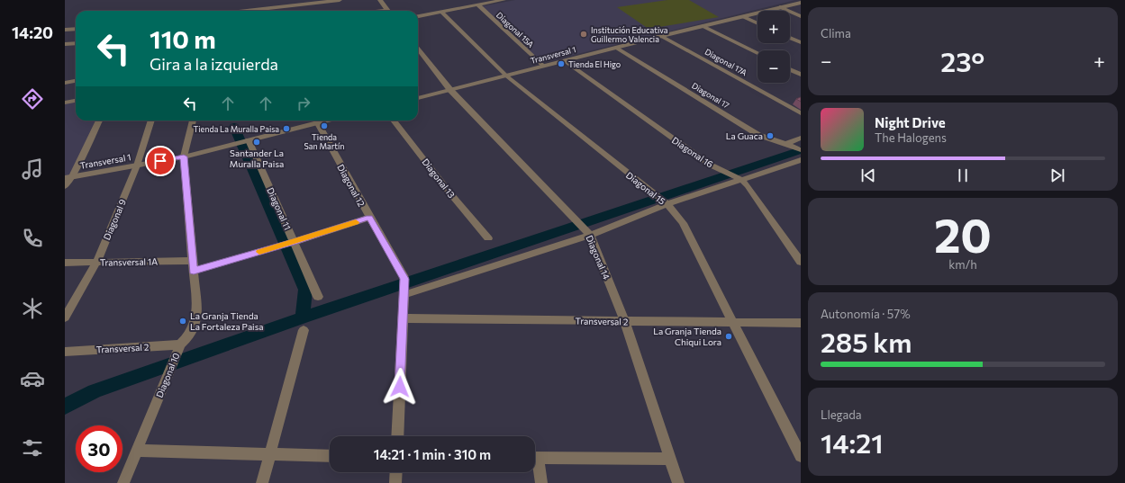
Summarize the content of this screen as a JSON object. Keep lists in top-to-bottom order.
{
  "streets": {
    "street": [
      "Diagonal 15A",
      "Transversal 1",
      "Diagonal 17A",
      "Diagonal 17",
      "Diagonal 16",
      "Diagonal 13",
      "Diagonal 12",
      "Diagonal 15",
      "Diagonal 11",
      "Diagonal 9",
      "Diagonal 14",
      "Transversal 1A",
      "Transversal 2",
      "Diagonal 10"
    ]
  },
  "crossings": [
    ["Diagonal 15A", "Transversal 1"],
    ["Transversal 1", "Diagonal 17A"],
    ["Transversal 1", "Diagonal 17"],
    ["Transversal 1", "Diagonal 16"],
    ["Transversal 1", "Diagonal 15"],
    ["Transversal 1", "Diagonal 11"],
    ["Transversal 1", "Diagonal 9"],
    ["Transversal 1", "Diagonal 14"],
    ["Transversal 1", "Diagonal 10"],
    ["Diagonal 15", "Transversal 2"],
    ["Diagonal 9", "Transversal 1A"],
    ["Diagonal 14", "Transversal 2"],
    ["Transversal 1A", "Diagonal 10"],
    ["Transversal 2", "Diagonal 10"]
  ],
  "places": [
    "Institución Educativa Guillermo Valencia",
    "Tienda El Higo",
    "Tienda San Martín",
    "Tienda La Muralla Paisa",
    "La Guaca",
    "Santander La Muralla Paisa",
    "La Granja Tienda La Fortaleza Paisa",
    "La Granja Tienda Chiqui Lora"
  ],
  "page": {
    "tabs": "14:20",
    "tile": [
      "Clima",
      ["20", "km/h"],
      ["Autonomía · 57%", "285 km"],
      ["Llegada", "14:21"]
    ],
    "map_buttons": ["+", "−"],
    "turn": ["110 m", "Gira a la izquierda"],
    "heat": ["−", "23°", "+"],
    "song": ["Night Drive", "The Halogens"],
    "limit": "30",
    "trip": "14:21 · 1 min · 310 m"
  }
}
